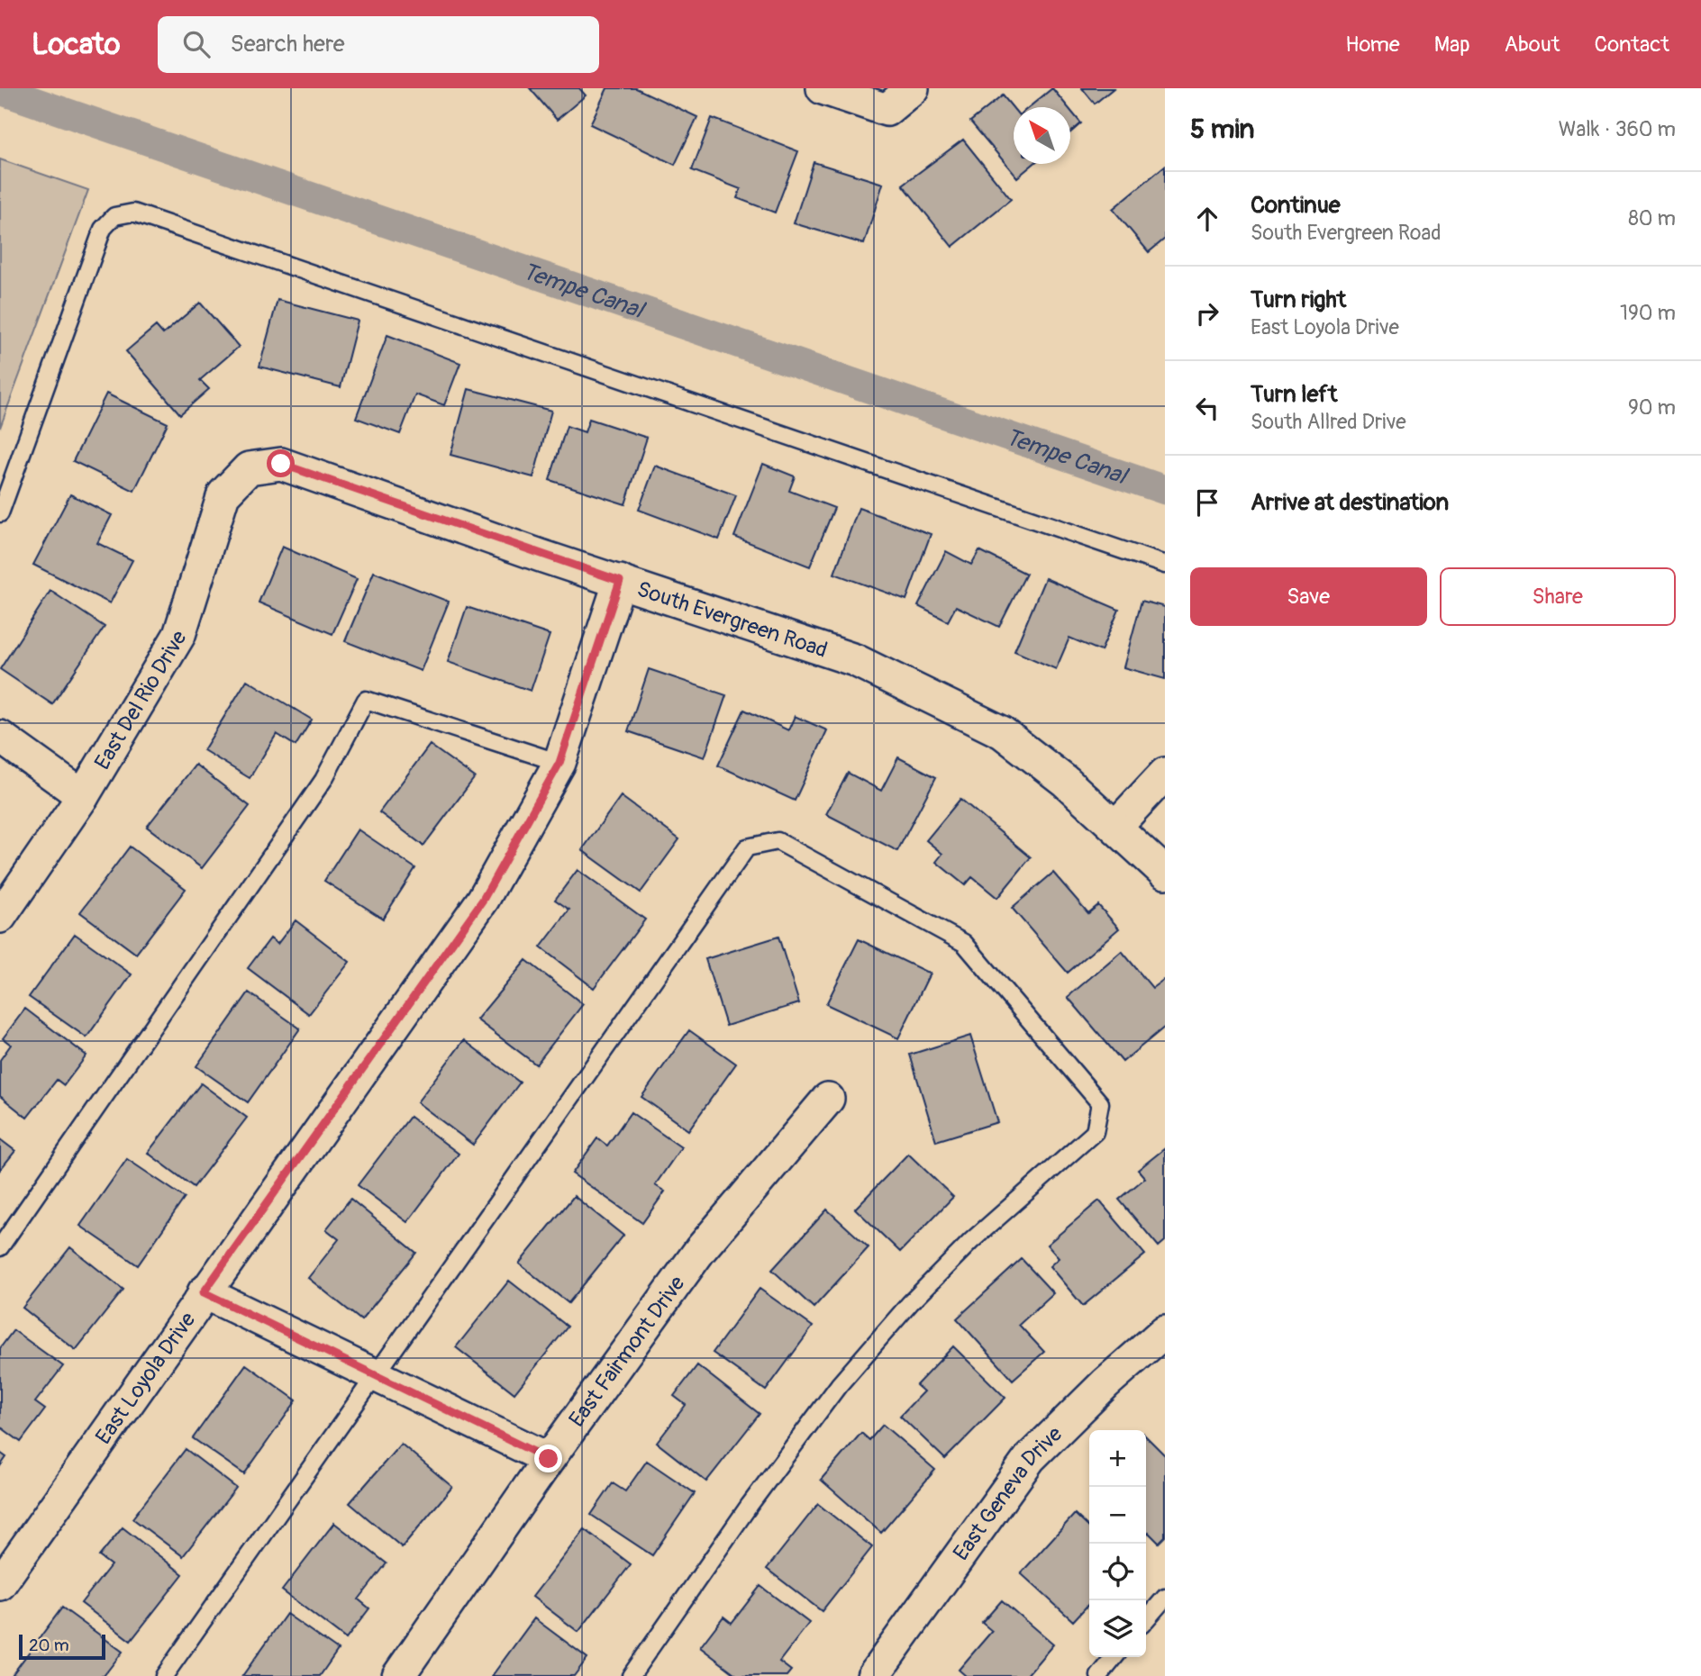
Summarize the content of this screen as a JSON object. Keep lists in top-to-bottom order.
{
  "streets": {
    "street": [
      "South Evergreen Road",
      "East Del Rio Drive",
      "East Fairmont Drive",
      "East Loyola Drive",
      "East Geneva Drive"
    ]
  },
  "crossings": [
    ["South Evergreen Road", "East Del Rio Drive"],
    ["South Evergreen Road", "East Loyola Drive"]
  ],
  "water": ["Tempe Canal"],
  "scale_bar": "20 m",
  "north": "top left",
  "page": {
    "header": "Locato",
    "search": "Search here",
    "nav": [
      "Home",
      "Map",
      "About",
      "Contact"
    ],
    "heading": ["5 min", "Walk · 360 m"],
    "list": [
      ["Continue", "South Evergreen Road", "80 m"],
      ["Turn right", "East Loyola Drive", "190 m"],
      ["Turn left", "South Allred Drive", "90 m"],
      "Arrive at destination"
    ],
    "buttons": ["Save", "Share"],
    "map_buttons": ["+", "−"],
    "scale": "20 m"
  }
}
